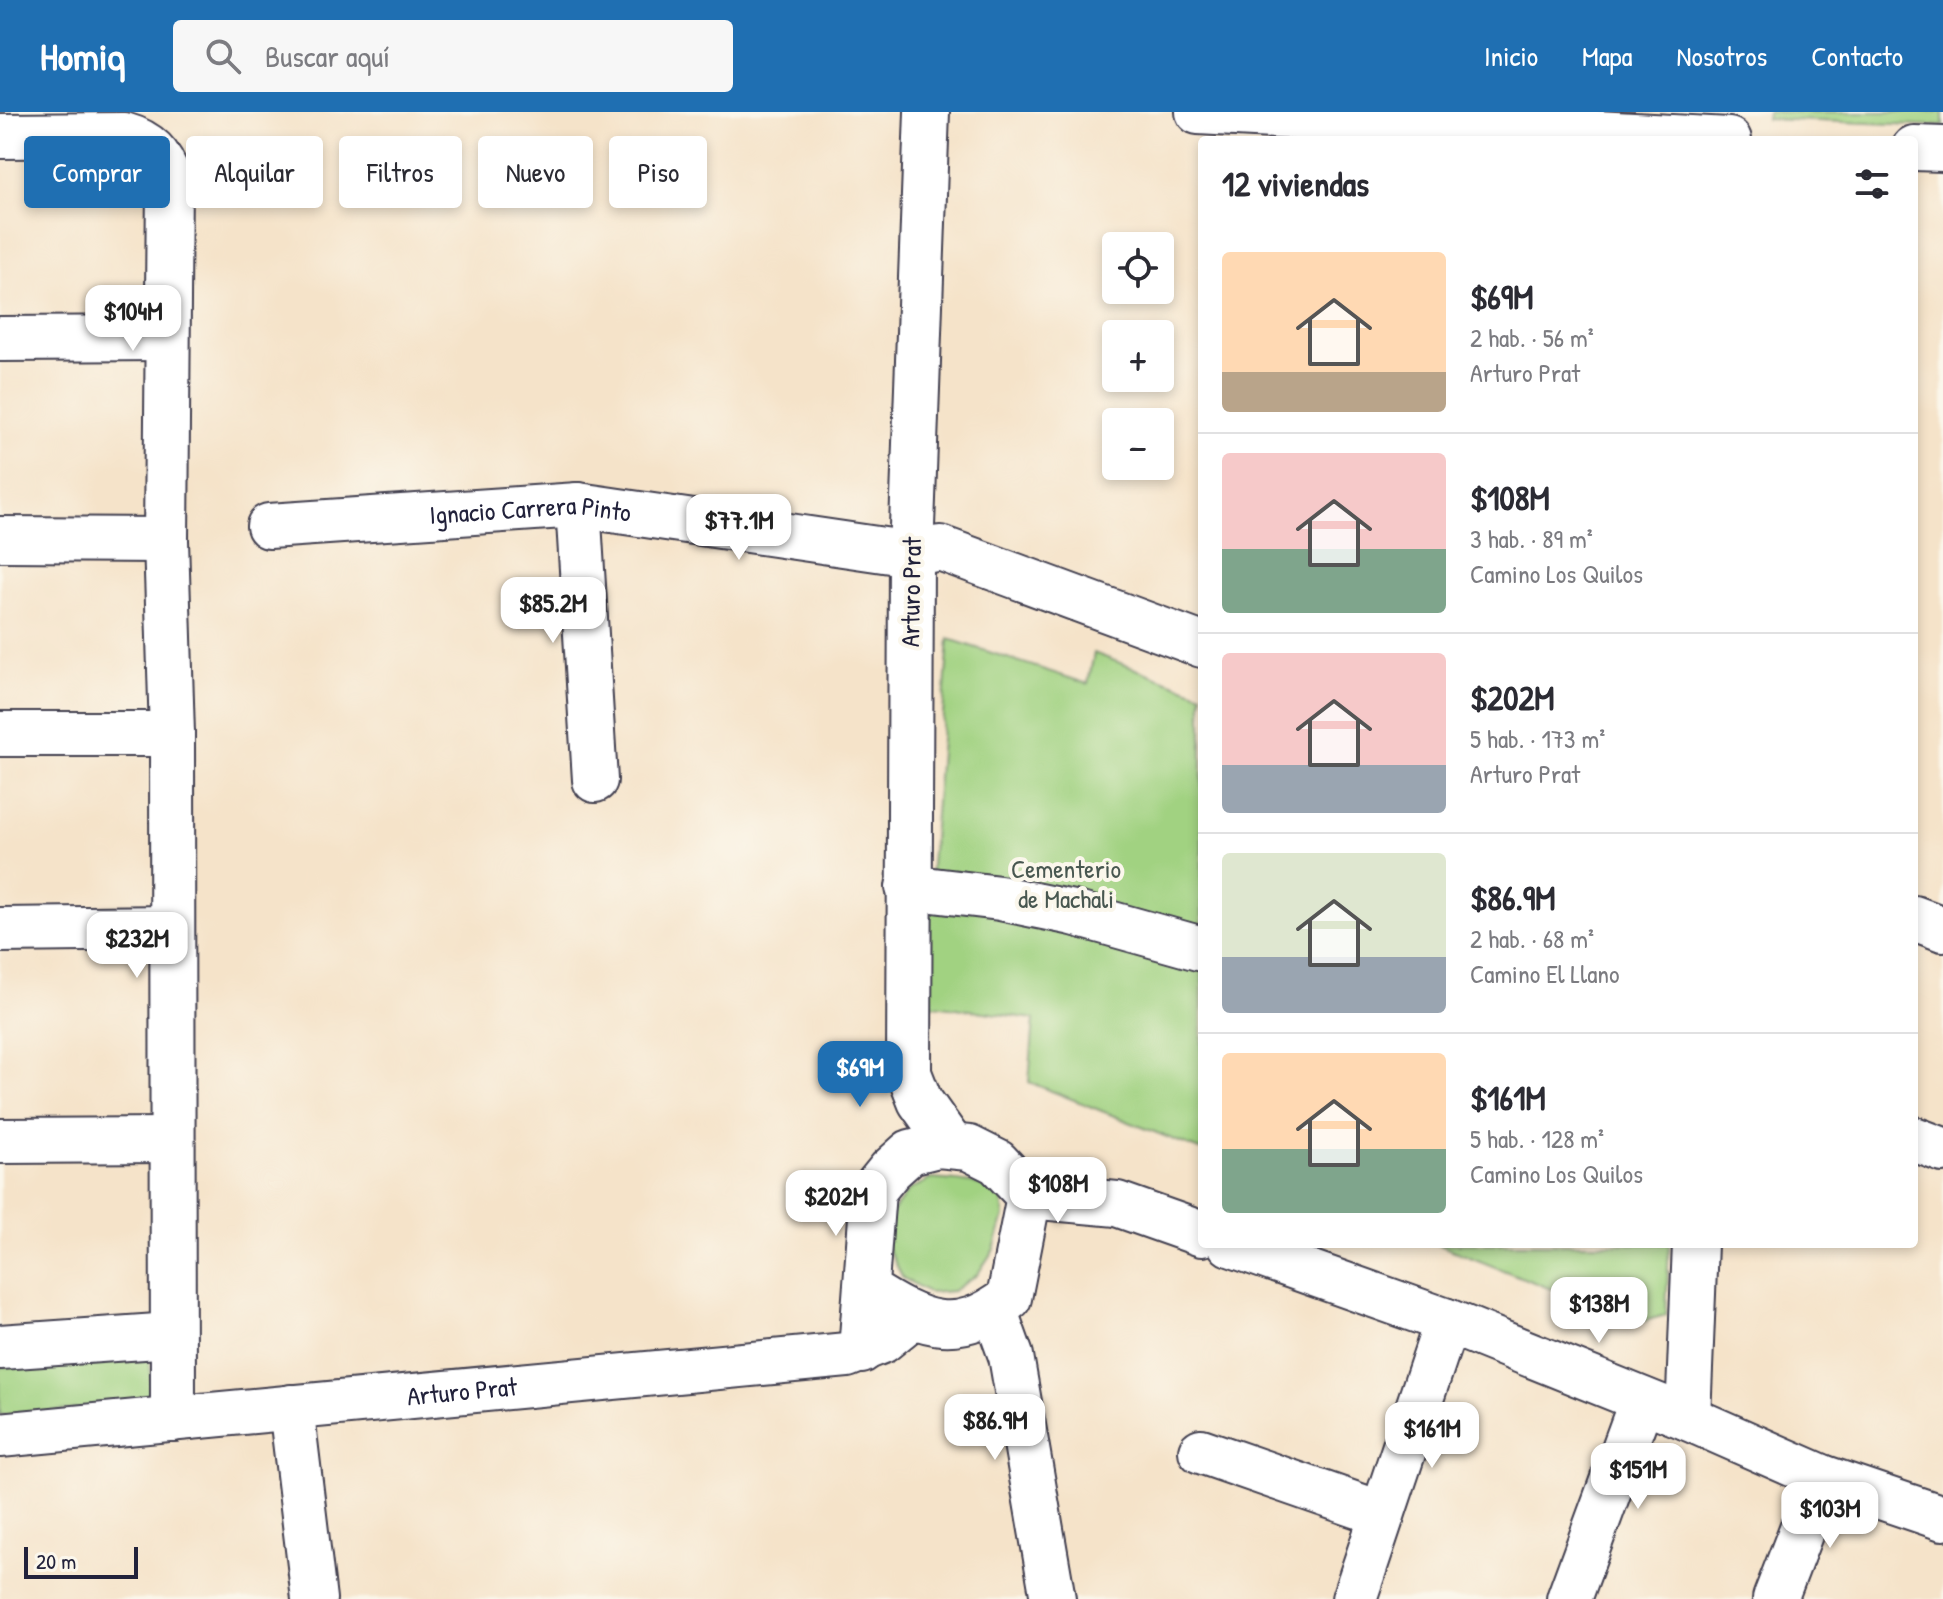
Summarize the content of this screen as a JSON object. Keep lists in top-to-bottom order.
{
  "streets": {
    "street": ["Ignacio Carrera Pinto", "Arturo Prat"]
  },
  "crossings": [
    ["Ignacio Carrera Pinto", "Arturo Prat"]
  ],
  "parks": ["Cementerio de Machali"],
  "scale_bar": "20 m",
  "page": {
    "header": "Homiq",
    "search": "Buscar aquí",
    "nav": [
      "Inicio",
      "Mapa",
      "Nosotros",
      "Contacto"
    ],
    "chip": [
      "Comprar",
      "Alquilar",
      "Filtros",
      "Nuevo",
      "Piso"
    ],
    "heading": "12 viviendas",
    "map_buttons": ["+", "−"],
    "list": [
      {
        "name": "$69M",
        "note": "2 hab. · 56 m² · Arturo Prat"
      },
      {
        "name": "$108M",
        "note": "3 hab. · 89 m² · Camino Los Quilos"
      },
      {
        "name": "$202M",
        "note": "5 hab. · 173 m² · Arturo Prat"
      },
      {
        "name": "$86.9M",
        "note": "2 hab. · 68 m² · Camino El Llano"
      },
      {
        "name": "$161M",
        "note": "5 hab. · 128 m² · Camino Los Quilos"
      }
    ],
    "price": [
      "$104M",
      "$77.1M",
      "$85.2M",
      "$232M",
      "$69M",
      "$108M",
      "$202M",
      "$138M",
      "$86.9M",
      "$161M",
      "$151M",
      "$103M"
    ],
    "scale": "20 m"
  }
}
